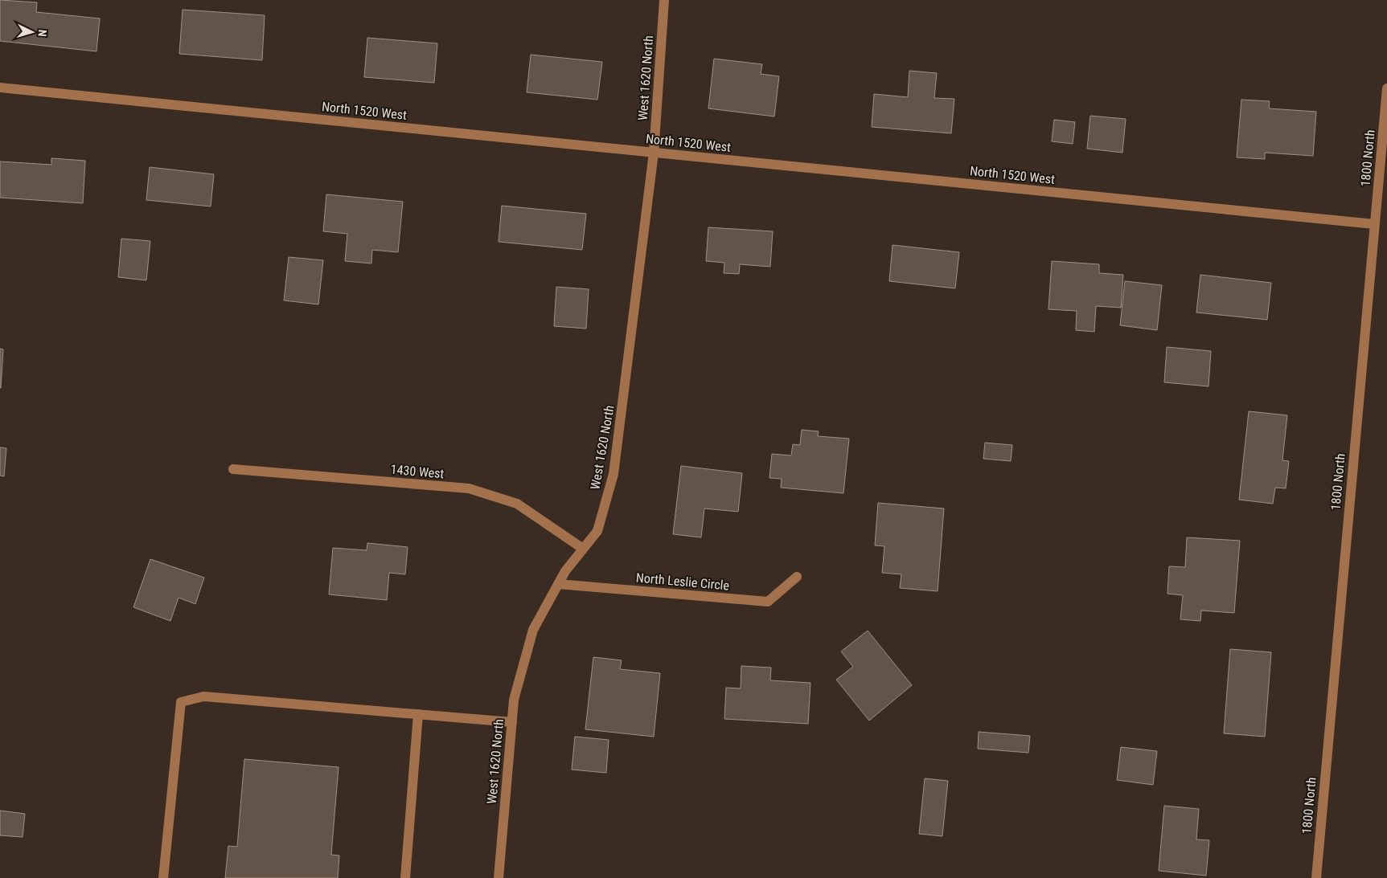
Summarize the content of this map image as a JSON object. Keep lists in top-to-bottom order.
{
  "streets": {
    "street": [
      "West 1620 North",
      "North 1520 West",
      "1800 North",
      "1430 West",
      "North Leslie Circle"
    ]
  },
  "crossings": [
    ["West 1620 North", "North 1520 West"],
    ["West 1620 North", "1430 West"],
    ["West 1620 North", "North Leslie Circle"],
    ["North 1520 West", "1800 North"]
  ],
  "north": "right"
}
